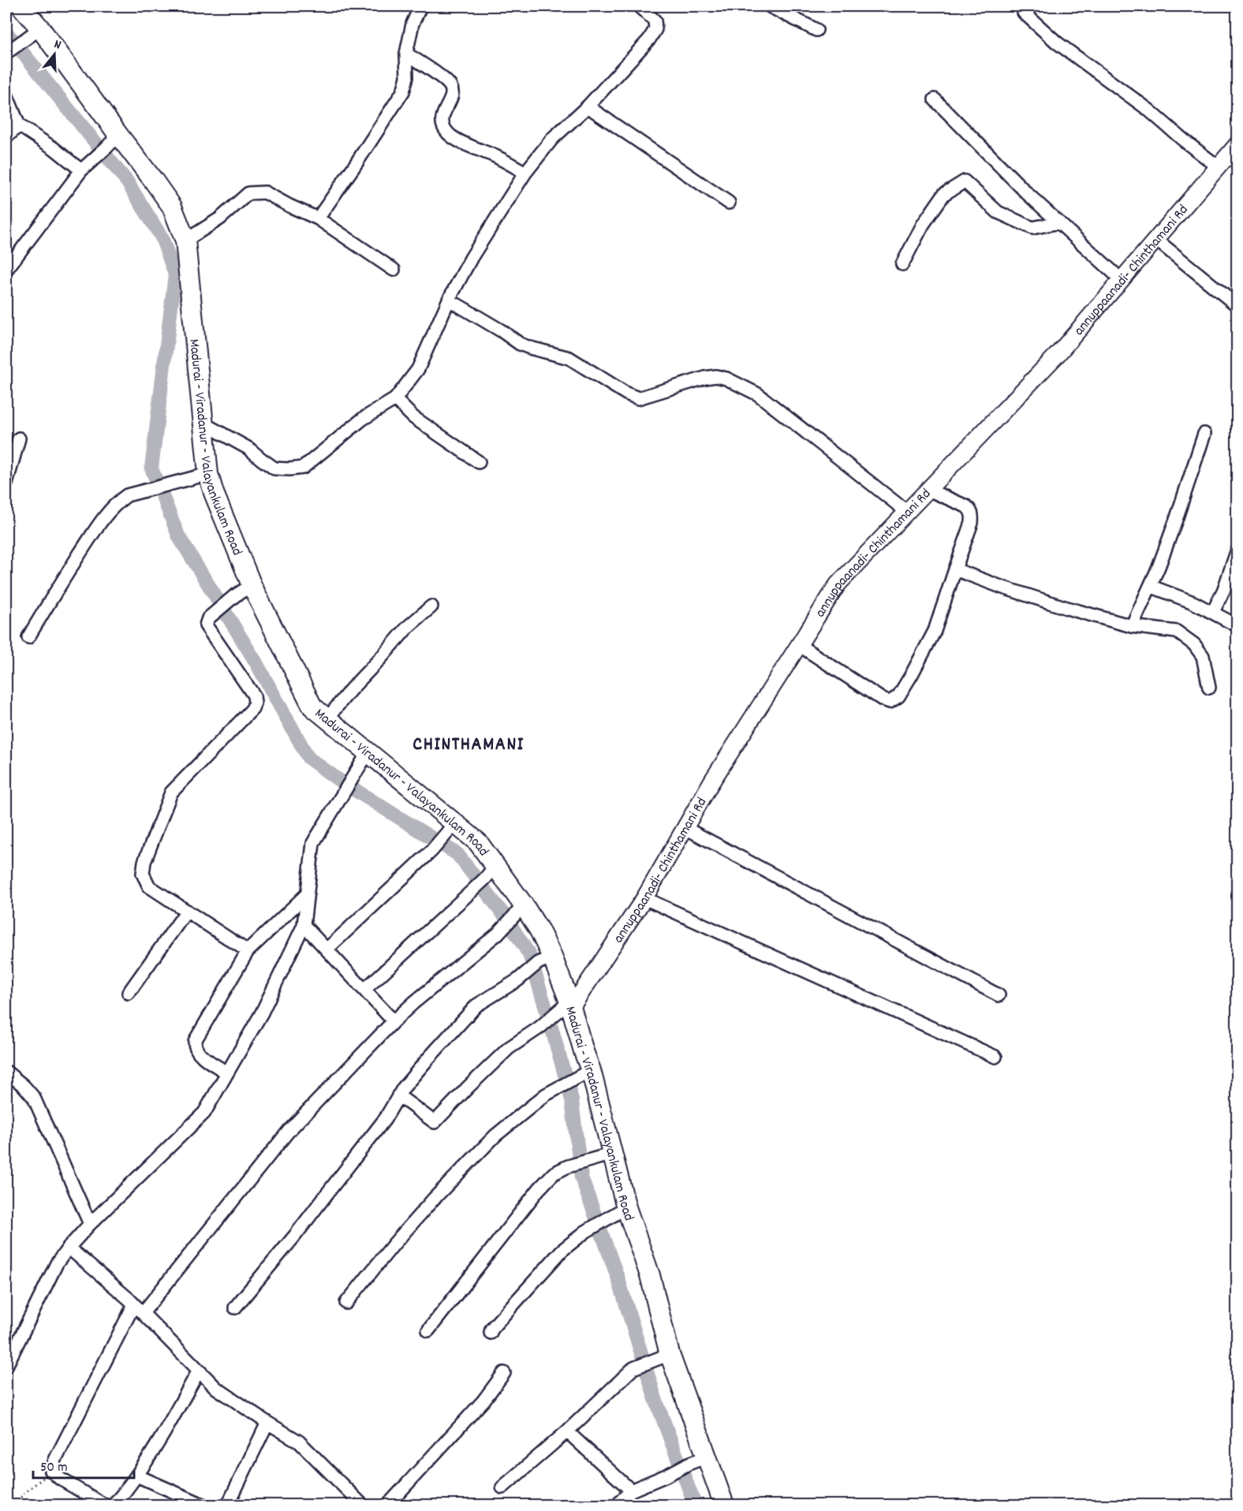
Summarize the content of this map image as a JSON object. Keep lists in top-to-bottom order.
{
  "streets": {
    "main road": ["Madurai - Viradanur - Valayankulam Road"],
    "street": ["annuppaanadi- Chinthamani Rd"]
  },
  "crossings": [
    ["annuppaanadi- Chinthamani Rd", "Madurai - Viradanur - Valayankulam Road"]
  ],
  "districts": ["CHINTHAMANI"],
  "scale_bar": "50 m",
  "north": "top"
}
